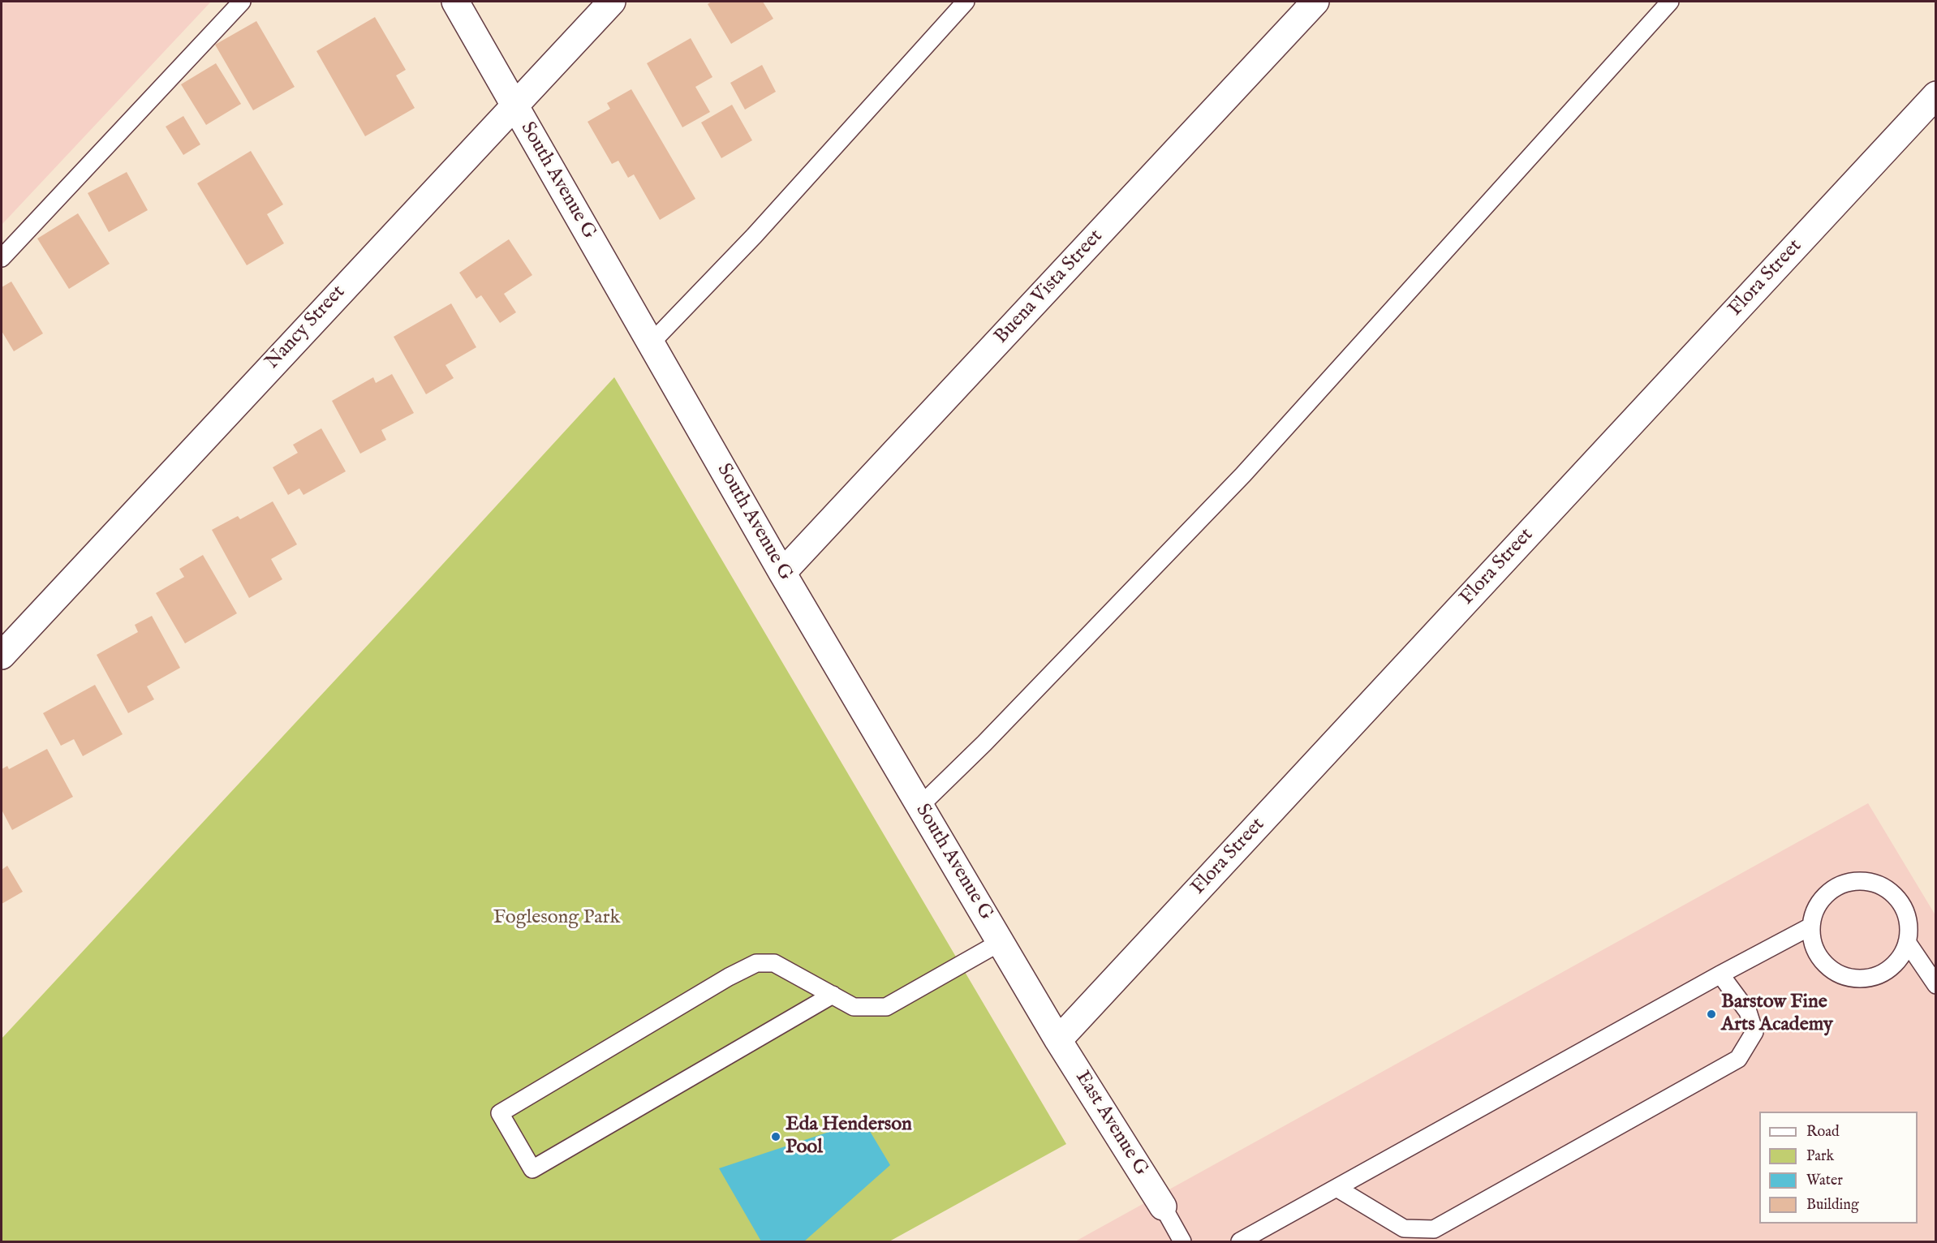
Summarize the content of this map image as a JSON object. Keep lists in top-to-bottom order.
{
  "streets": {
    "street": [
      "South Avenue G",
      "Flora Street",
      "Buena Vista Street",
      "Nancy Street",
      "East Avenue G"
    ]
  },
  "crossings": [
    ["South Avenue G", "Flora Street"],
    ["South Avenue G", "Buena Vista Street"],
    ["South Avenue G", "Nancy Street"],
    ["South Avenue G", "East Avenue G"],
    ["Flora Street", "East Avenue G"]
  ],
  "parks": ["Foglesong Park"],
  "places": ["Barstow Fine Arts Academy", "Eda Henderson Pool"],
  "legend": [
    "Road",
    "Park",
    "Water",
    "Building"
  ]
}
